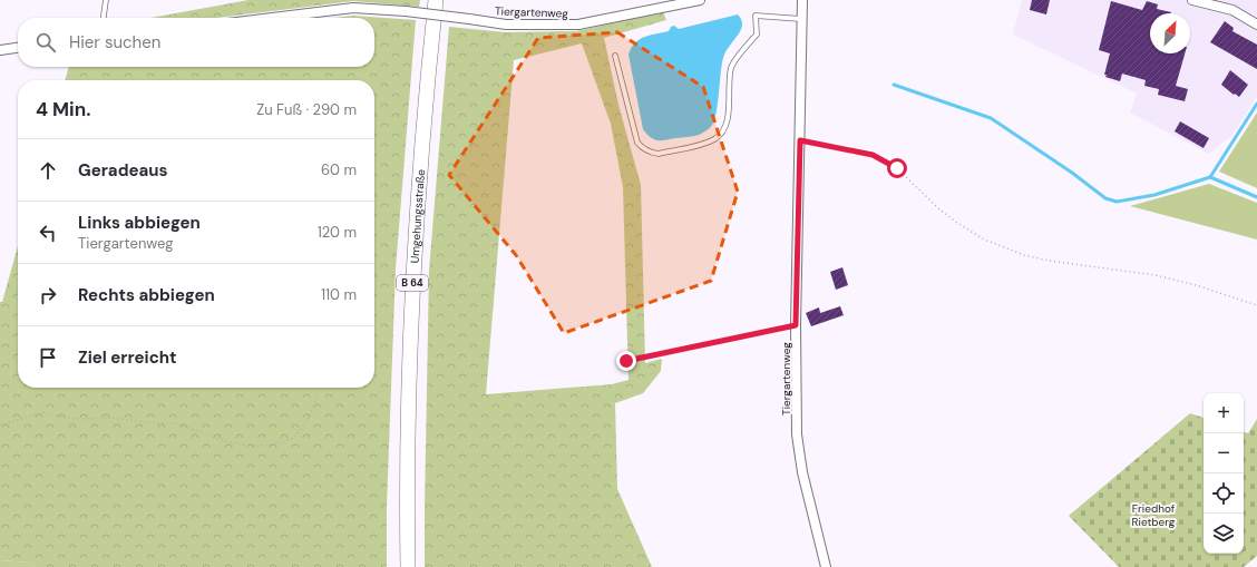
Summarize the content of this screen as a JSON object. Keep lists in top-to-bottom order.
{
  "streets": {
    "main road": ["Umgehungsstraße", "B 64"],
    "street": ["Tiergartenweg"]
  },
  "parks": ["Friedhof Rietberg"],
  "north": "top right",
  "page": {
    "search": "Hier suchen",
    "heading": ["4 Min.", "Zu Fuß · 290 m"],
    "list": [
      ["Geradeaus", "60 m"],
      ["Links abbiegen", "Tiergartenweg", "120 m"],
      ["Rechts abbiegen", "110 m"],
      "Ziel erreicht"
    ],
    "map_buttons": ["+", "−"]
  }
}
